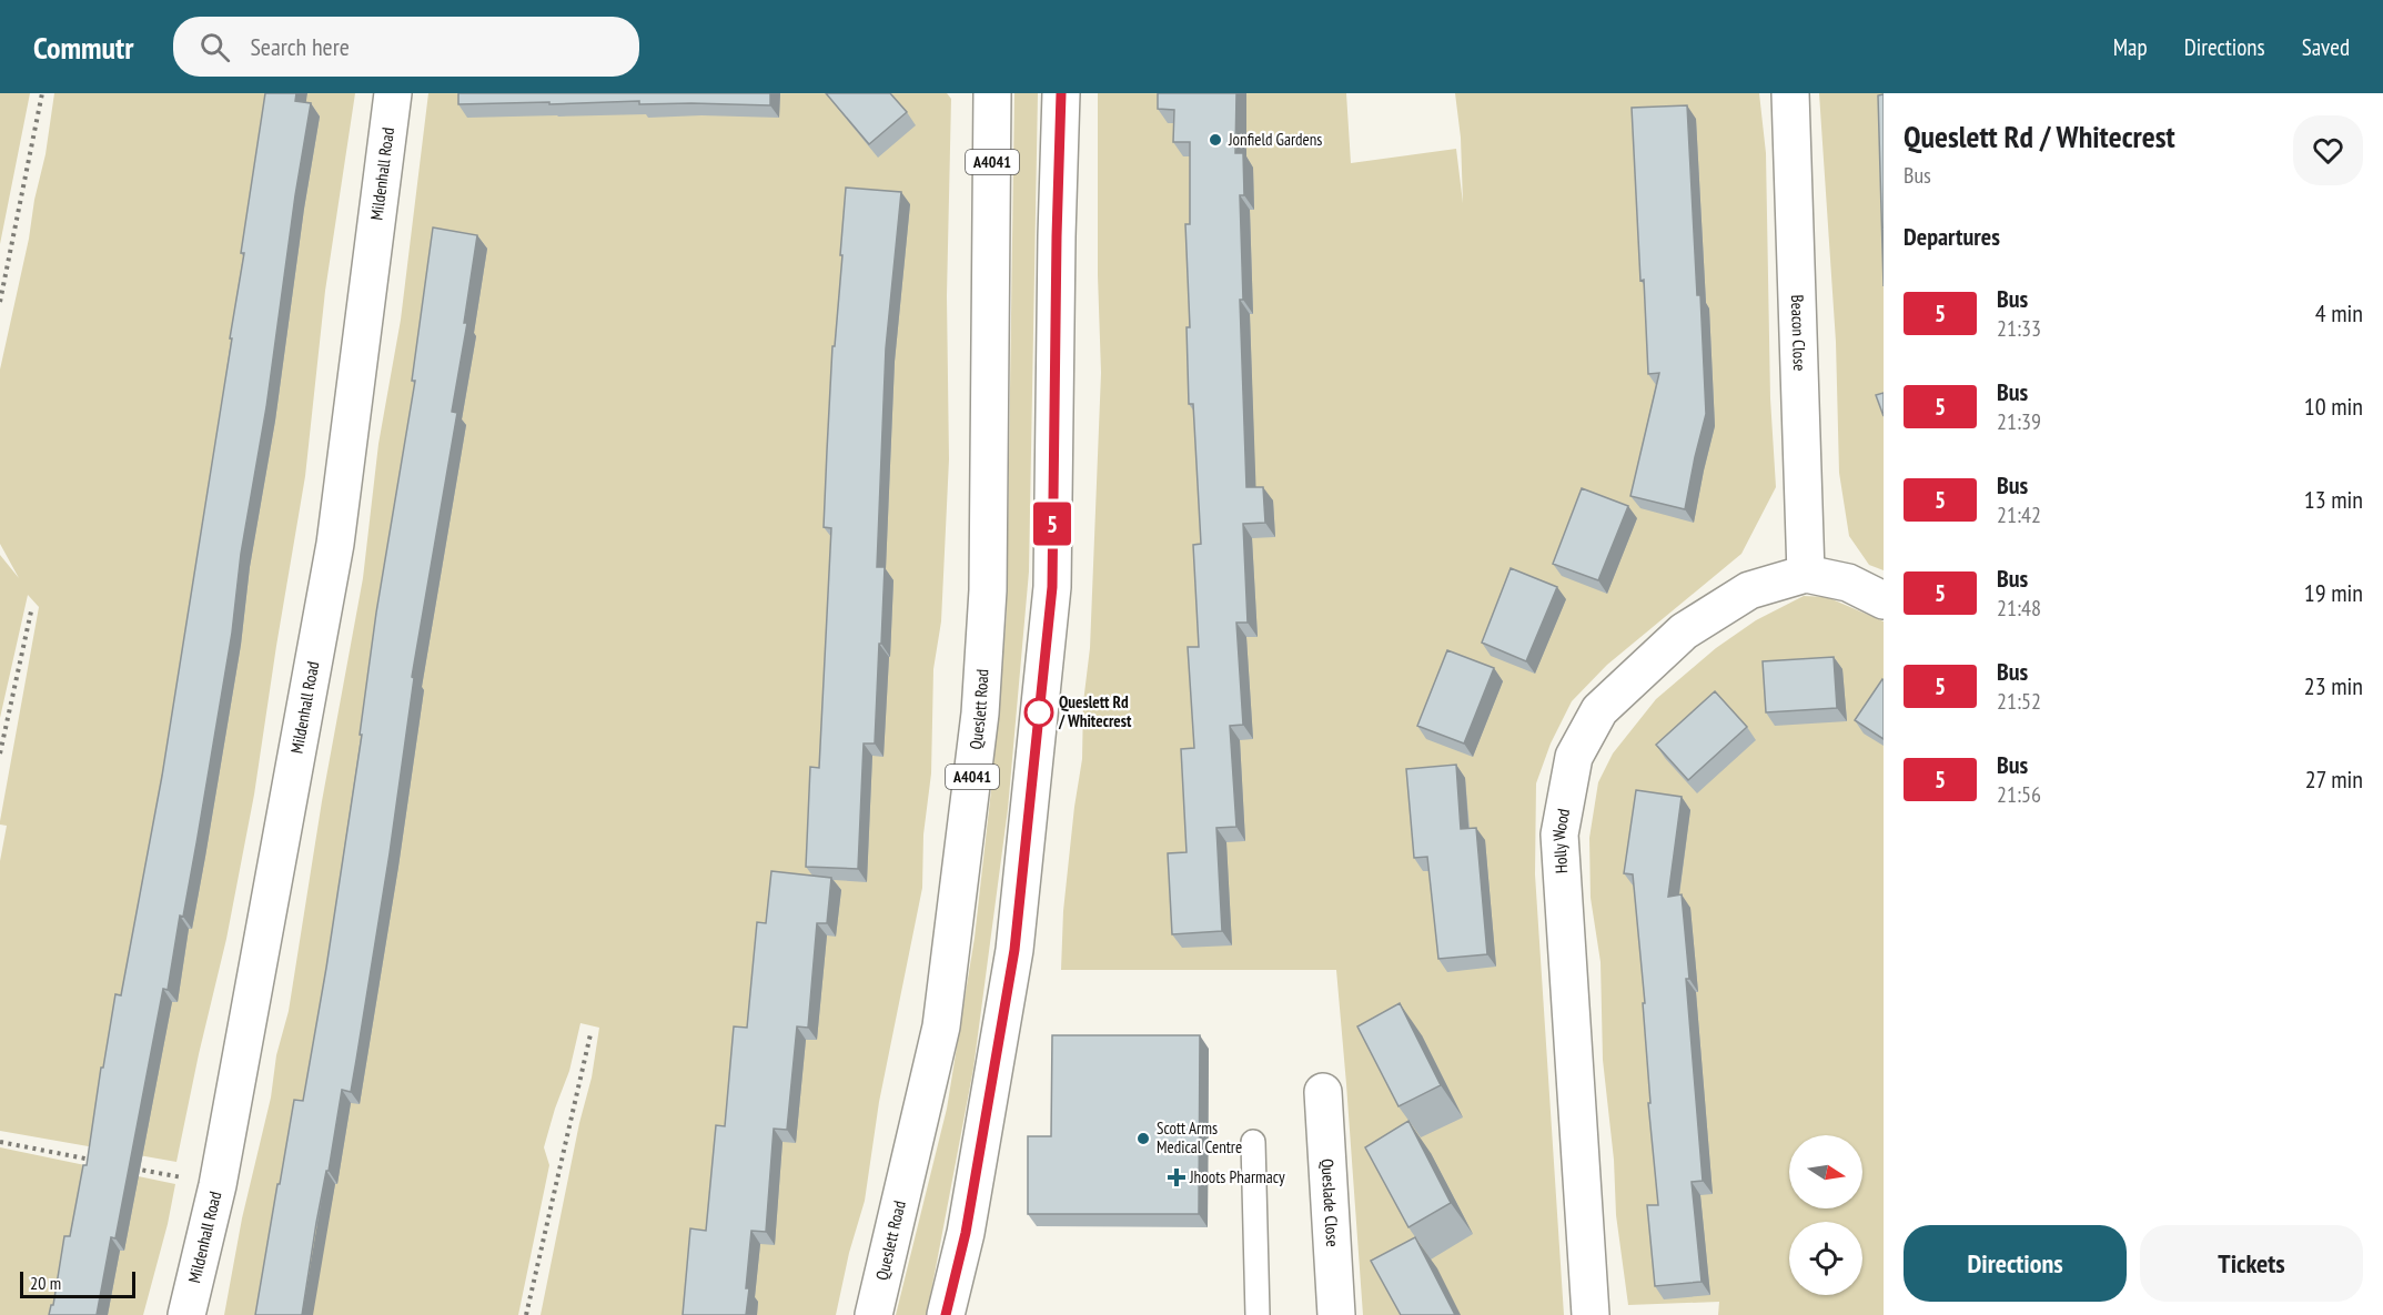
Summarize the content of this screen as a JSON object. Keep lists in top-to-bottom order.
{
  "streets": {
    "main road": [
      "A4041",
      "Mildenhall Road",
      "Beacon Close",
      "Queslett Road",
      "Holly Wood",
      "Queslade Close"
    ]
  },
  "crossings": [
    ["Beacon Close", "Holly Wood"]
  ],
  "places": {
    "other": ["Jonfield Gardens", "Queslett Rd / Whitecrest", "Scott Arms Medical Centre"],
    "health": ["Jhoots Pharmacy"]
  },
  "lines": ["bus line 5"],
  "scale_bar": "20 m",
  "north": "right",
  "page": {
    "header": "Commutr",
    "search": "Search here",
    "nav": ["Map", "Directions", "Saved"],
    "on_map": "5",
    "heading": [
      ["Queslett Rd / Whitecrest", "Bus"],
      "Departures"
    ],
    "list": [
      {
        "mark": "5",
        "name": "Bus",
        "note": "21:33",
        "value": "4 min"
      },
      {
        "mark": "5",
        "name": "Bus",
        "note": "21:39",
        "value": "10 min"
      },
      {
        "mark": "5",
        "name": "Bus",
        "note": "21:42",
        "value": "13 min"
      },
      {
        "mark": "5",
        "name": "Bus",
        "note": "21:48",
        "value": "19 min"
      },
      {
        "mark": "5",
        "name": "Bus",
        "note": "21:52",
        "value": "23 min"
      },
      {
        "mark": "5",
        "name": "Bus",
        "note": "21:56",
        "value": "27 min"
      }
    ],
    "buttons": ["Directions", "Tickets"],
    "scale": "20 m"
  }
}
